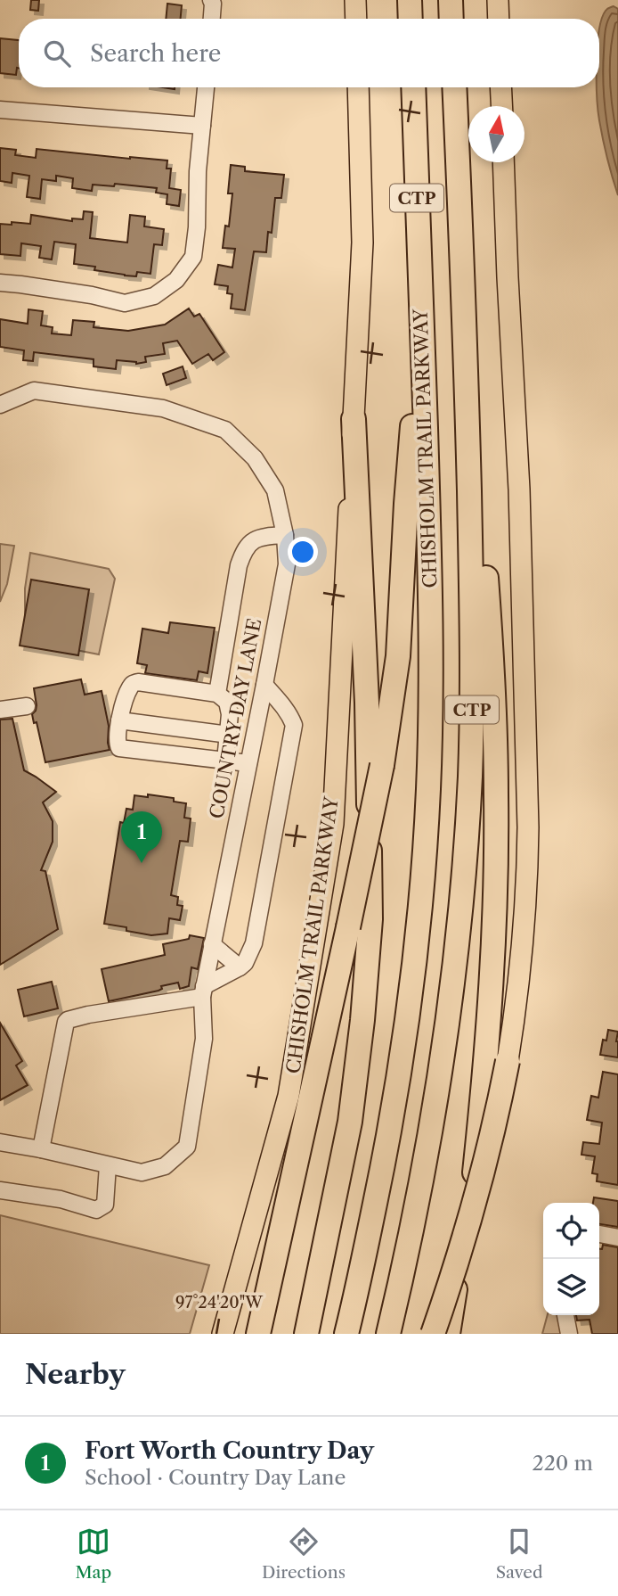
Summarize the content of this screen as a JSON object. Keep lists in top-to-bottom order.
{
  "streets": {
    "highway": ["CTP", "CHISHOLM TRAIL PARKWAY"],
    "street": ["COUNTRY DAY LANE"]
  },
  "north": "top",
  "page": {
    "search": "Search here",
    "pins": "1",
    "heading": "Nearby",
    "list": [
      {
        "mark": "1",
        "name": "Fort Worth Country Day",
        "note": "School · Country Day Lane",
        "value": "220 m"
      }
    ],
    "nav": ["Map", "Directions", "Saved"]
  },
  "coordinates": ["97°24'20\"W"]
}
